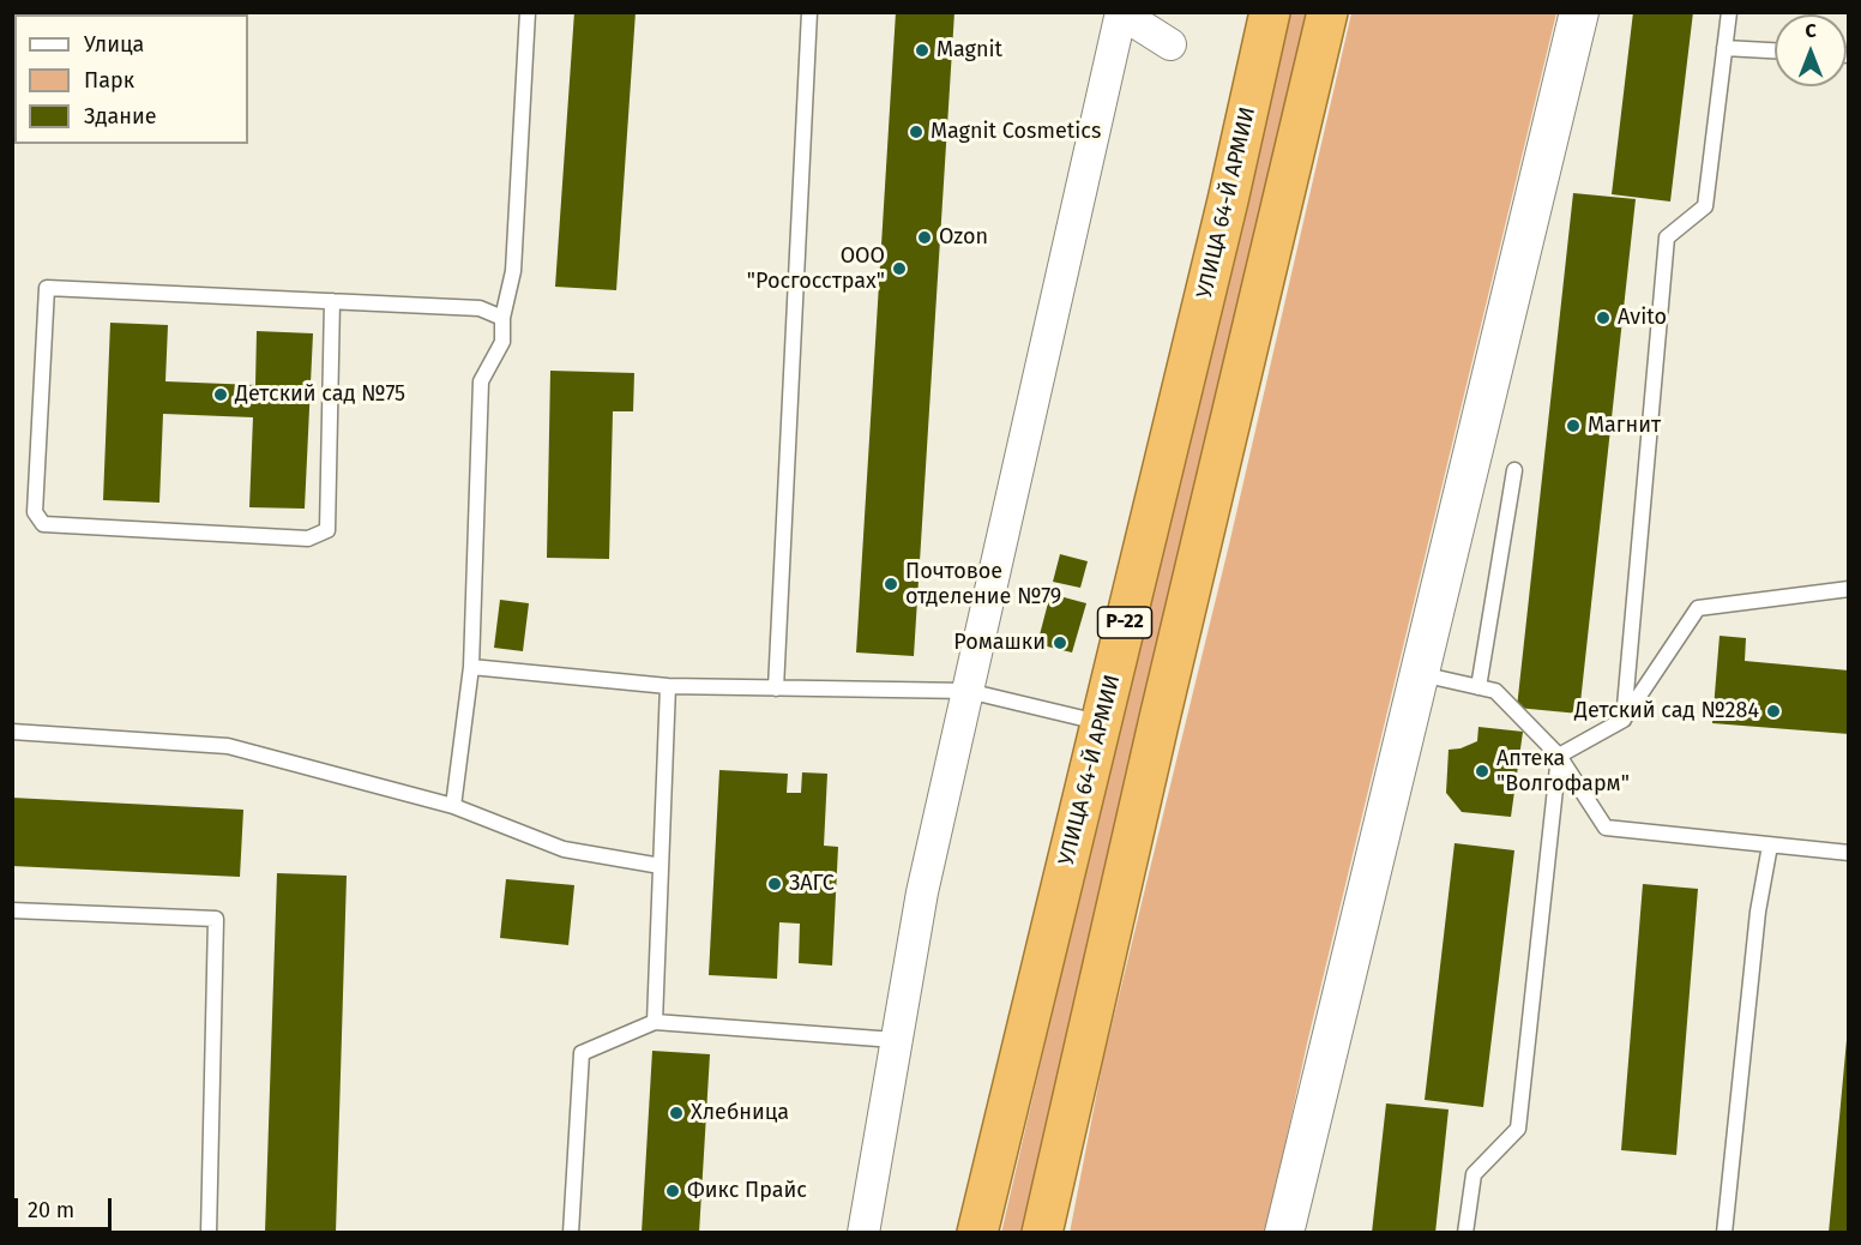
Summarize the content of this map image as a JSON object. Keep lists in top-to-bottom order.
{
  "streets": {
    "highway": ["УЛИЦА 64-Й АРМИИ", "Р-22"]
  },
  "places": [
    "Magnit",
    "Magnit Cosmetics",
    "Ozon",
    "ООО \"Росгосстрах\"",
    "Avito",
    "Детский сад №75",
    "Магнит",
    "Почтовое отделение №79",
    "Ромашки",
    "Детский сад №284",
    "Аптека \"Волгофарм\"",
    "ЗАГС",
    "Хлебница",
    "Фикс Прайс"
  ],
  "legend": ["Улица", "Парк", "Здание"],
  "scale_bar": "20 m",
  "north": "top"
}
